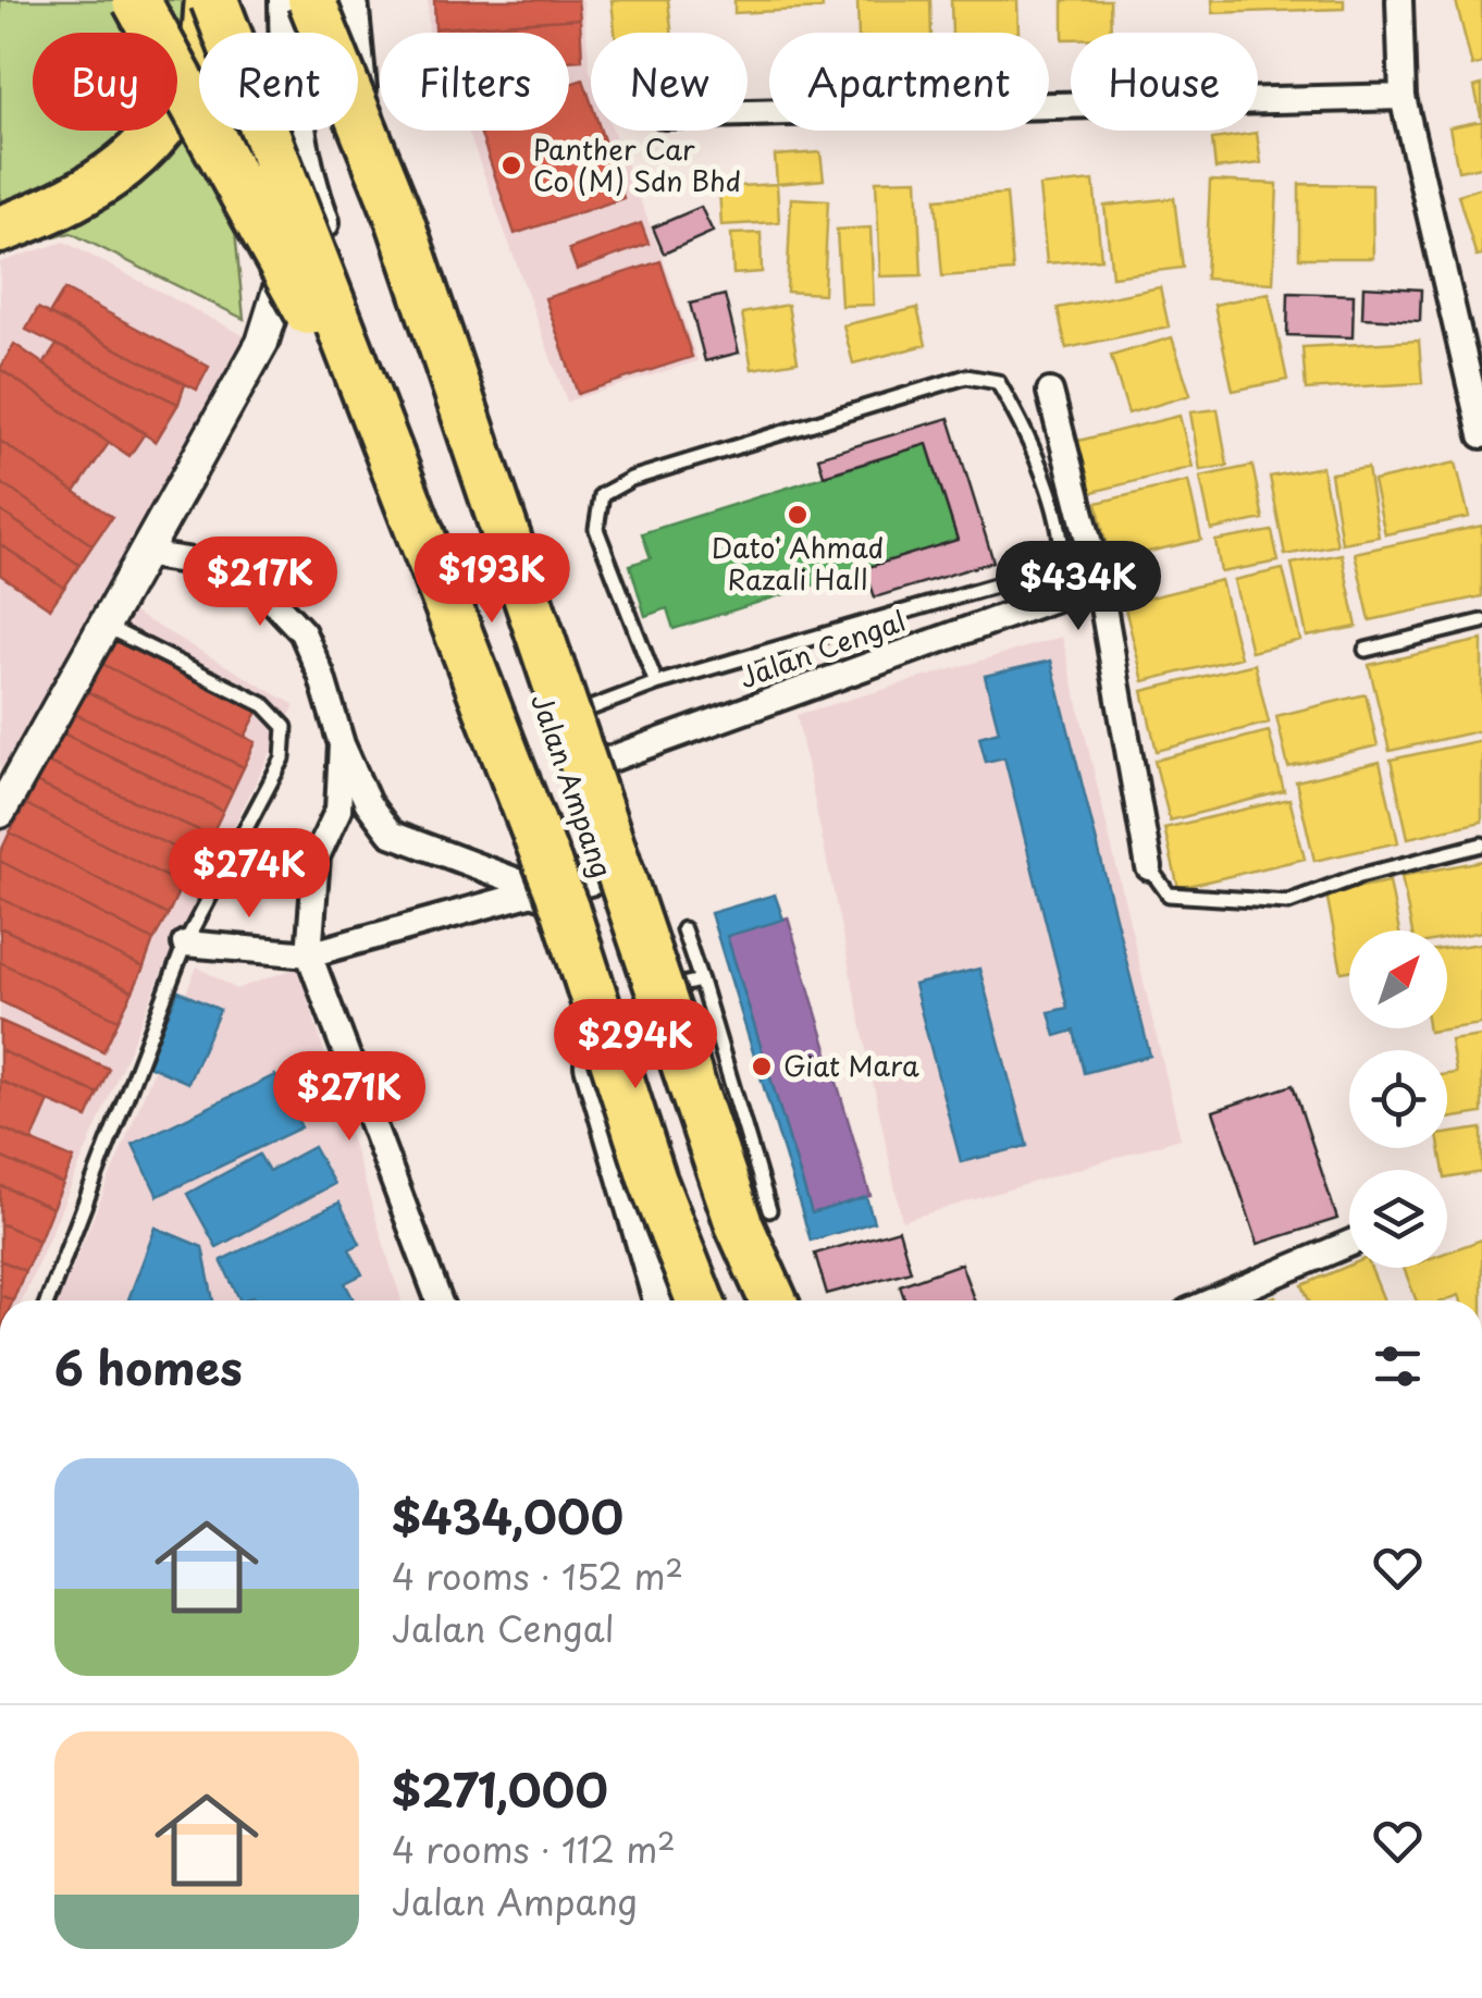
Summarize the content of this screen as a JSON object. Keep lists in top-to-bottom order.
{
  "streets": {
    "main road": ["Jalan Ampang"],
    "street": ["Jalan Cengal"]
  },
  "crossings": [
    ["Jalan Cengal", "Jalan Ampang"]
  ],
  "places": ["Panther Car Co (M) Sdn Bhd", "Dato' Ahmad Razali Hall", "Giat Mara"],
  "north": "top right",
  "page": {
    "chip": [
      "Buy",
      "Rent",
      "Filters",
      "New",
      "Apartment",
      "House"
    ],
    "price": [
      "$193K",
      "$217K",
      "$434K",
      "$274K",
      "$294K",
      "$271K"
    ],
    "heading": "6 homes",
    "list": [
      {
        "name": "$434,000",
        "note": "4 rooms · 152 m² · Jalan Cengal"
      },
      {
        "name": "$271,000",
        "note": "4 rooms · 112 m² · Jalan Ampang"
      }
    ]
  }
}
